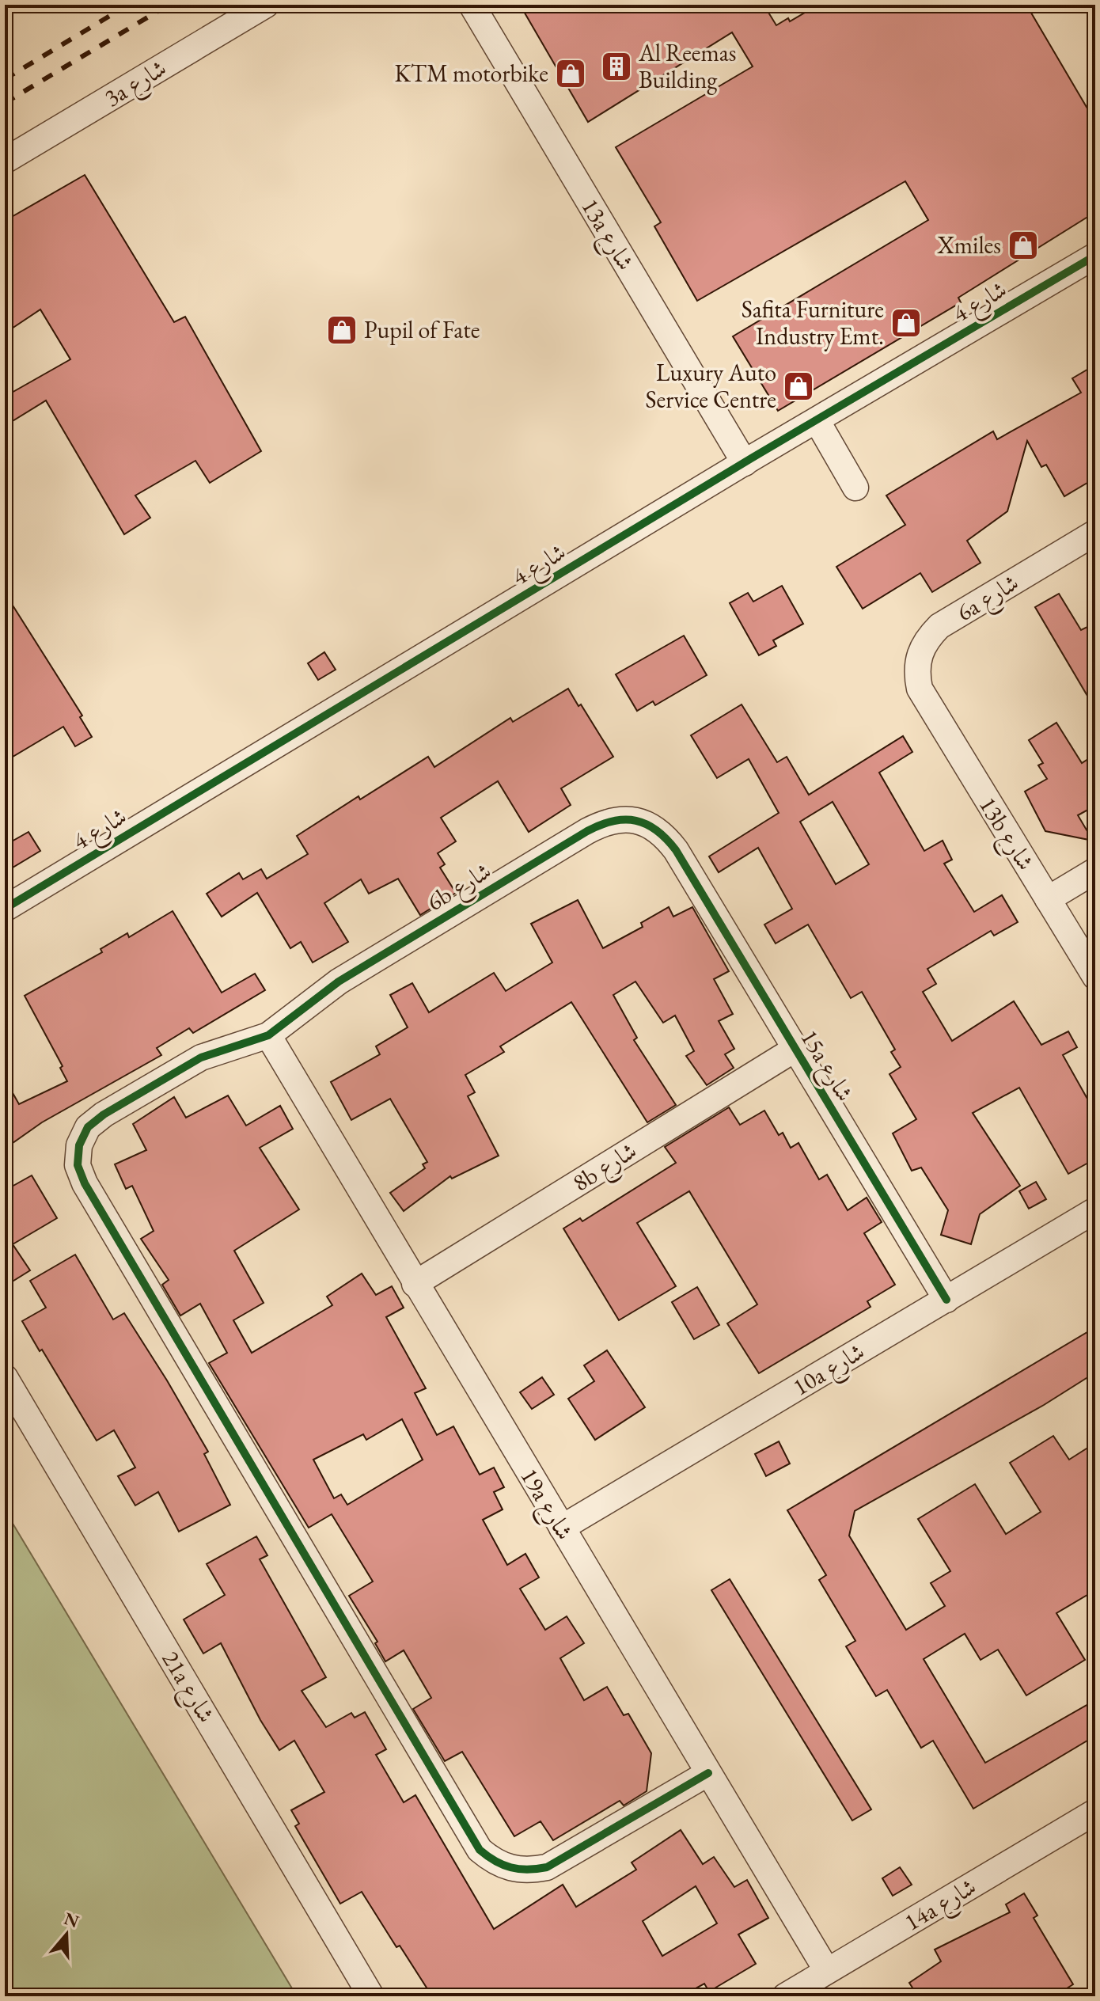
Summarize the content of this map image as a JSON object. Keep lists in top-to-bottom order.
{
  "streets": {
    "street": [
      "3a شارع",
      "13a شارع",
      "شارع 4",
      "6a شارع",
      "13b شارع",
      "6b شارع",
      "15a شارع",
      "8b شارع",
      "10a شارع",
      "19a شارع",
      "21a شارع",
      "14a شارع"
    ]
  },
  "crossings": [
    ["13a شارع", "شارع 4"],
    ["6a شارع", "13b شارع"],
    ["6b شارع", "15a شارع"],
    ["6b شارع", "19a شارع"],
    ["15a شارع", "8b شارع"],
    ["15a شارع", "10a شارع"],
    ["8b شارع", "19a شارع"],
    ["10a شارع", "19a شارع"],
    ["19a شارع", "14a شارع"]
  ],
  "places": {
    "building": ["Al Reemas Building"],
    "shop": [
      "KTM motorbike",
      "Xmiles",
      "Safita Furniture Industry Emt.",
      "Pupil of Fate",
      "Luxury Auto Service Centre"
    ]
  },
  "north": "top"
}
